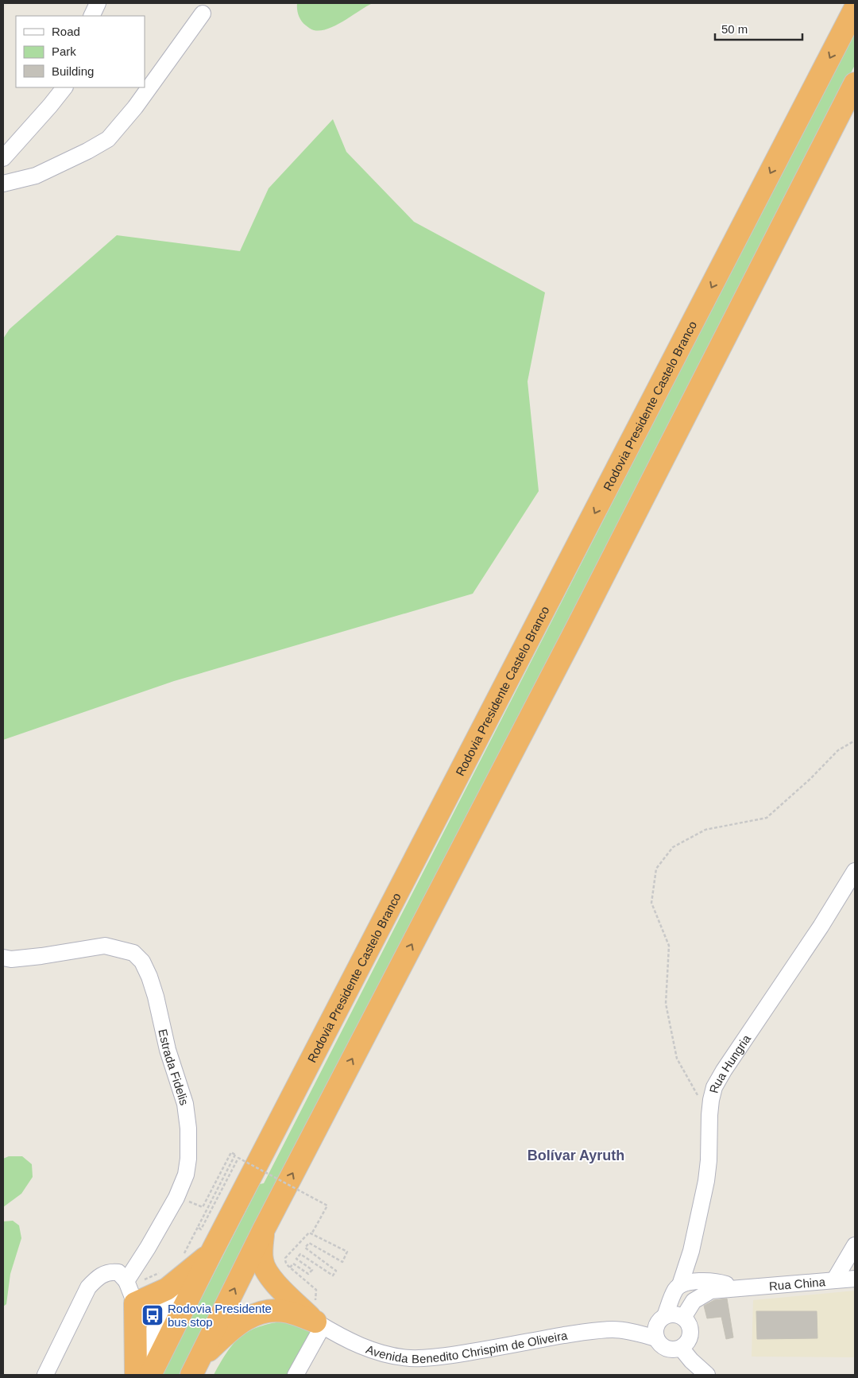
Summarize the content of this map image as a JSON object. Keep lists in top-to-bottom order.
{
  "streets": {
    "highway": ["Rodovia Presidente Castelo Branco"],
    "street": [
      "Rua Hungria",
      "Estrada Fidelis",
      "Rua China",
      "Avenida Benedito Chrispim de Oliveira"
    ]
  },
  "crossings": [
    ["Rua Hungria", "Rua China"],
    ["Rua China", "Avenida Benedito Chrispim de Oliveira"]
  ],
  "districts": ["Bolívar Ayruth"],
  "places": {
    "bus stop": ["Rodovia Presidente bus stop"]
  },
  "legend": ["Road", "Park", "Building"],
  "scale_bar": "50 m"
}
